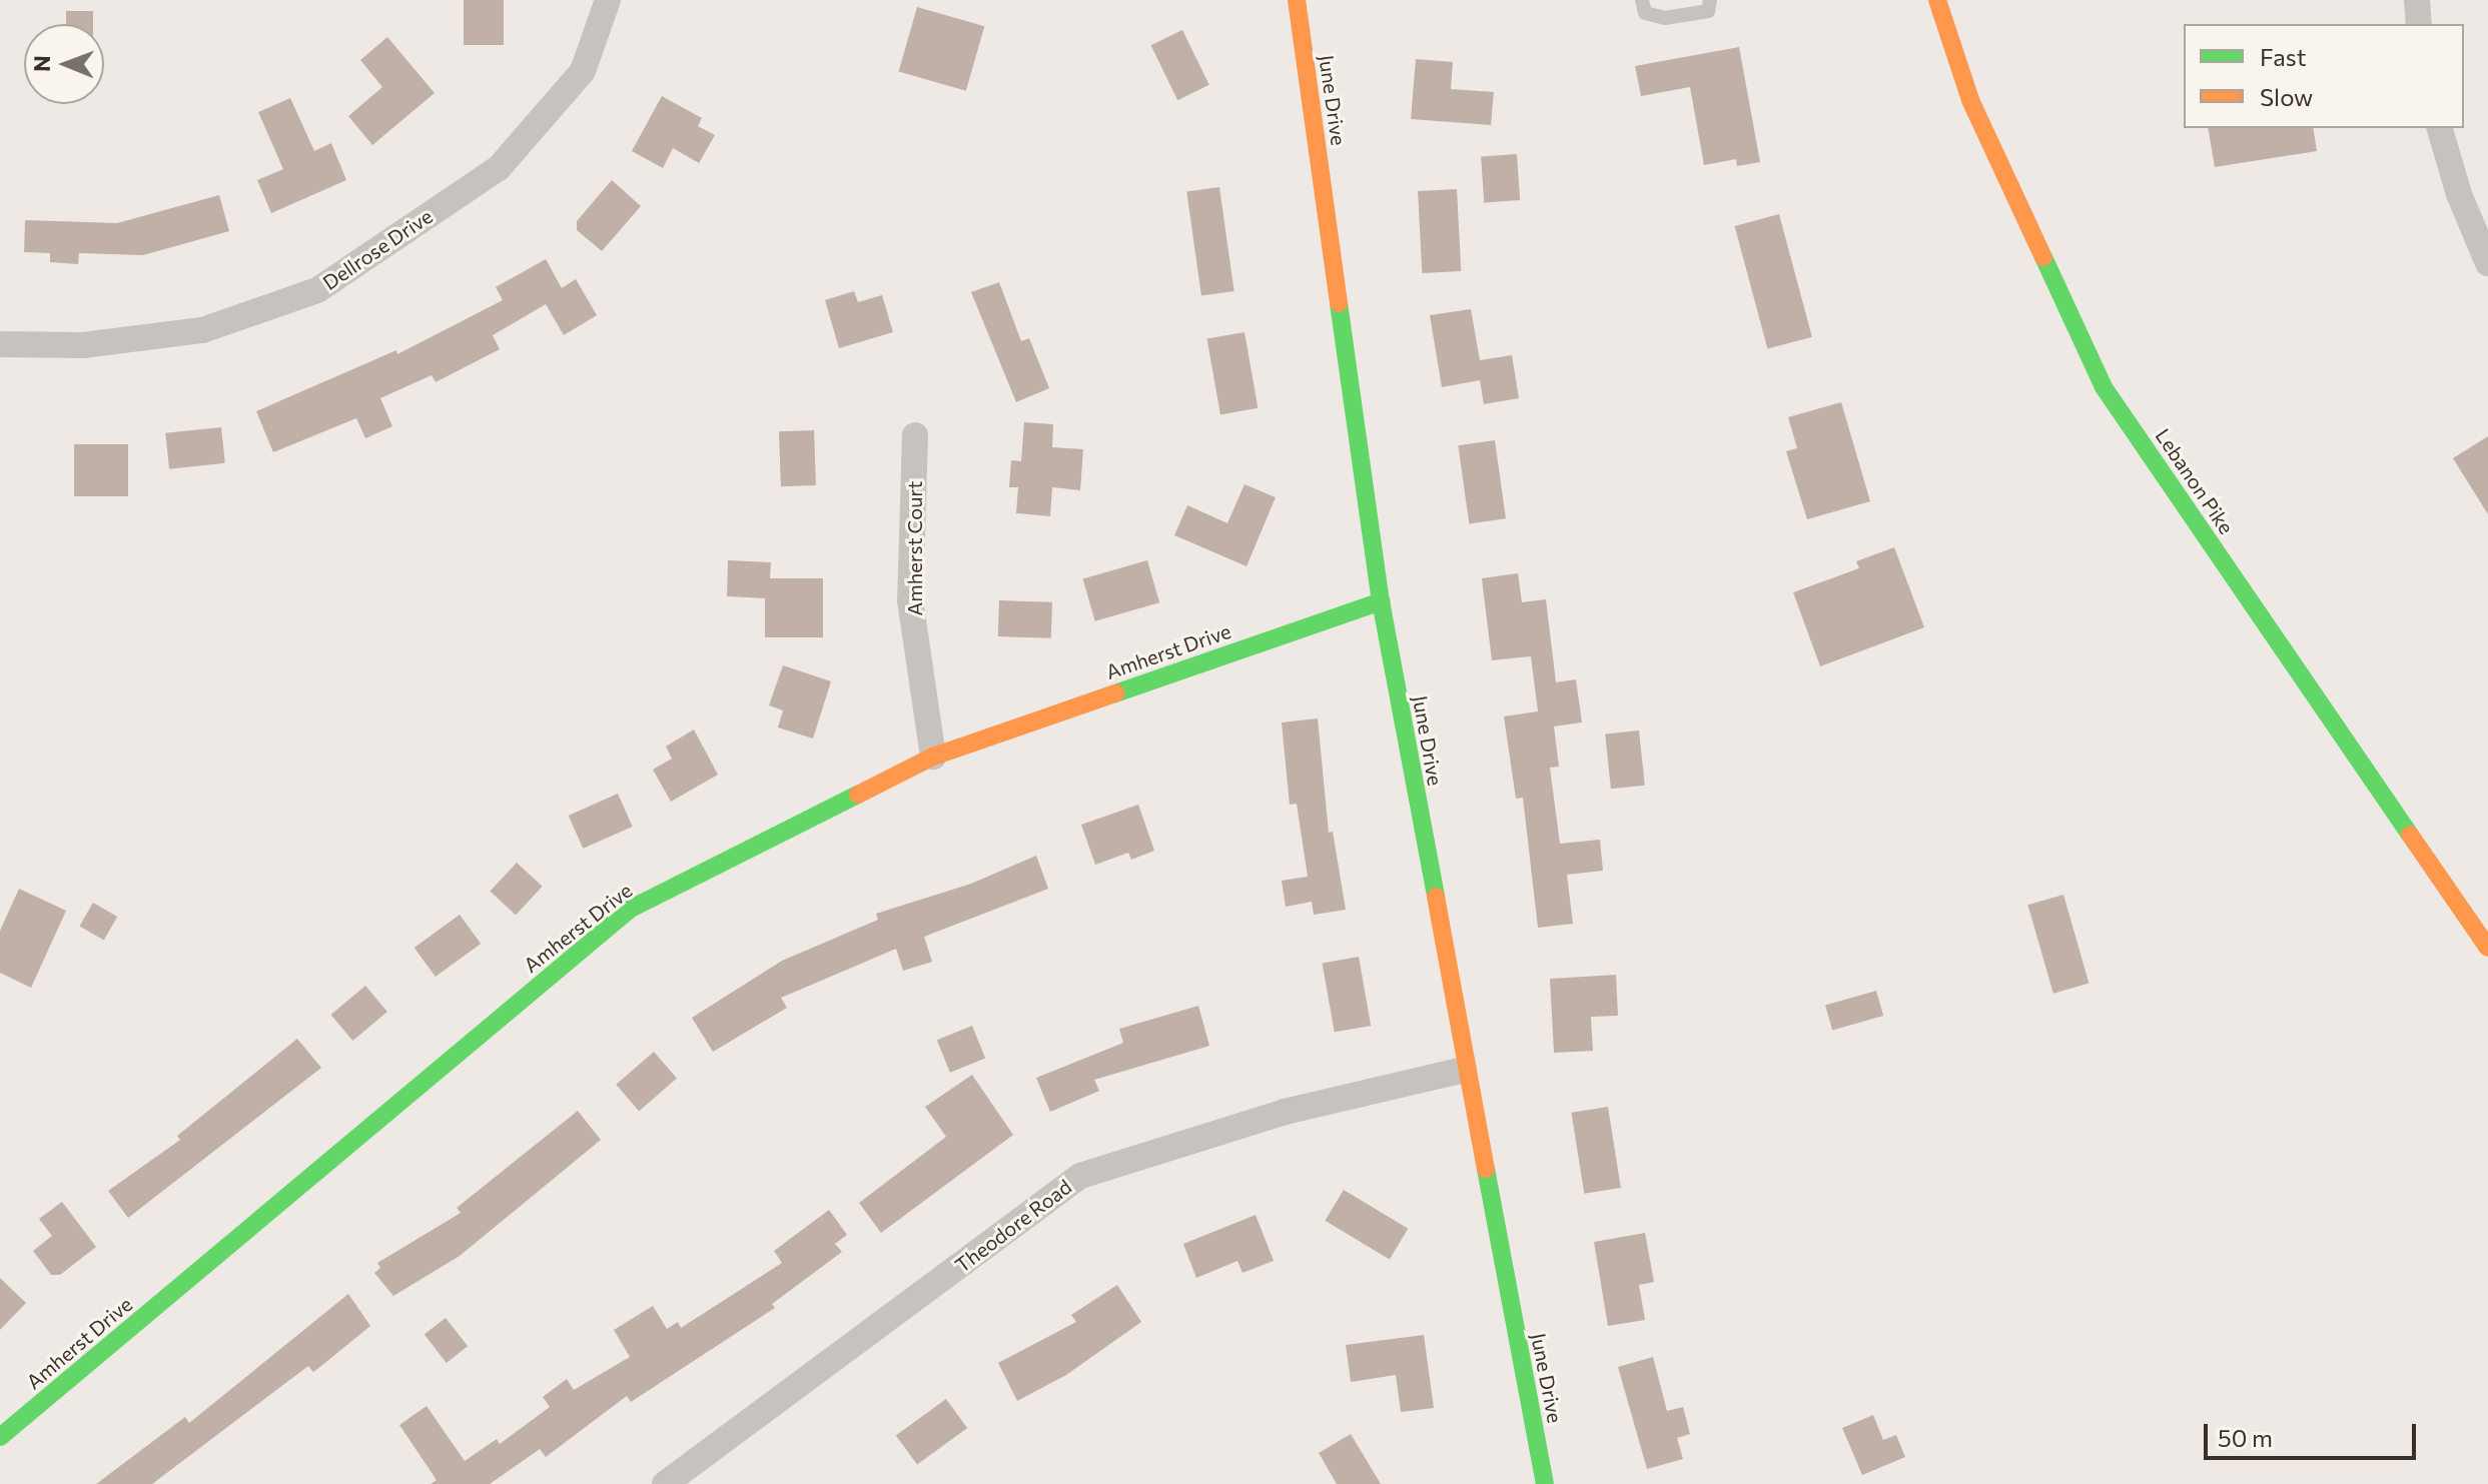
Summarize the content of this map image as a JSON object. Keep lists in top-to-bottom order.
{
  "streets": {
    "street": [
      "June Drive",
      "Dellrose Drive",
      "Lebanon Pike",
      "Amherst Court",
      "Amherst Drive",
      "Theodore Road"
    ]
  },
  "crossings": [
    ["June Drive", "Amherst Drive"],
    ["June Drive", "Theodore Road"],
    ["Amherst Court", "Amherst Drive"]
  ],
  "legend": ["Fast", "Slow"],
  "scale_bar": "50 m",
  "north": "left"
}
